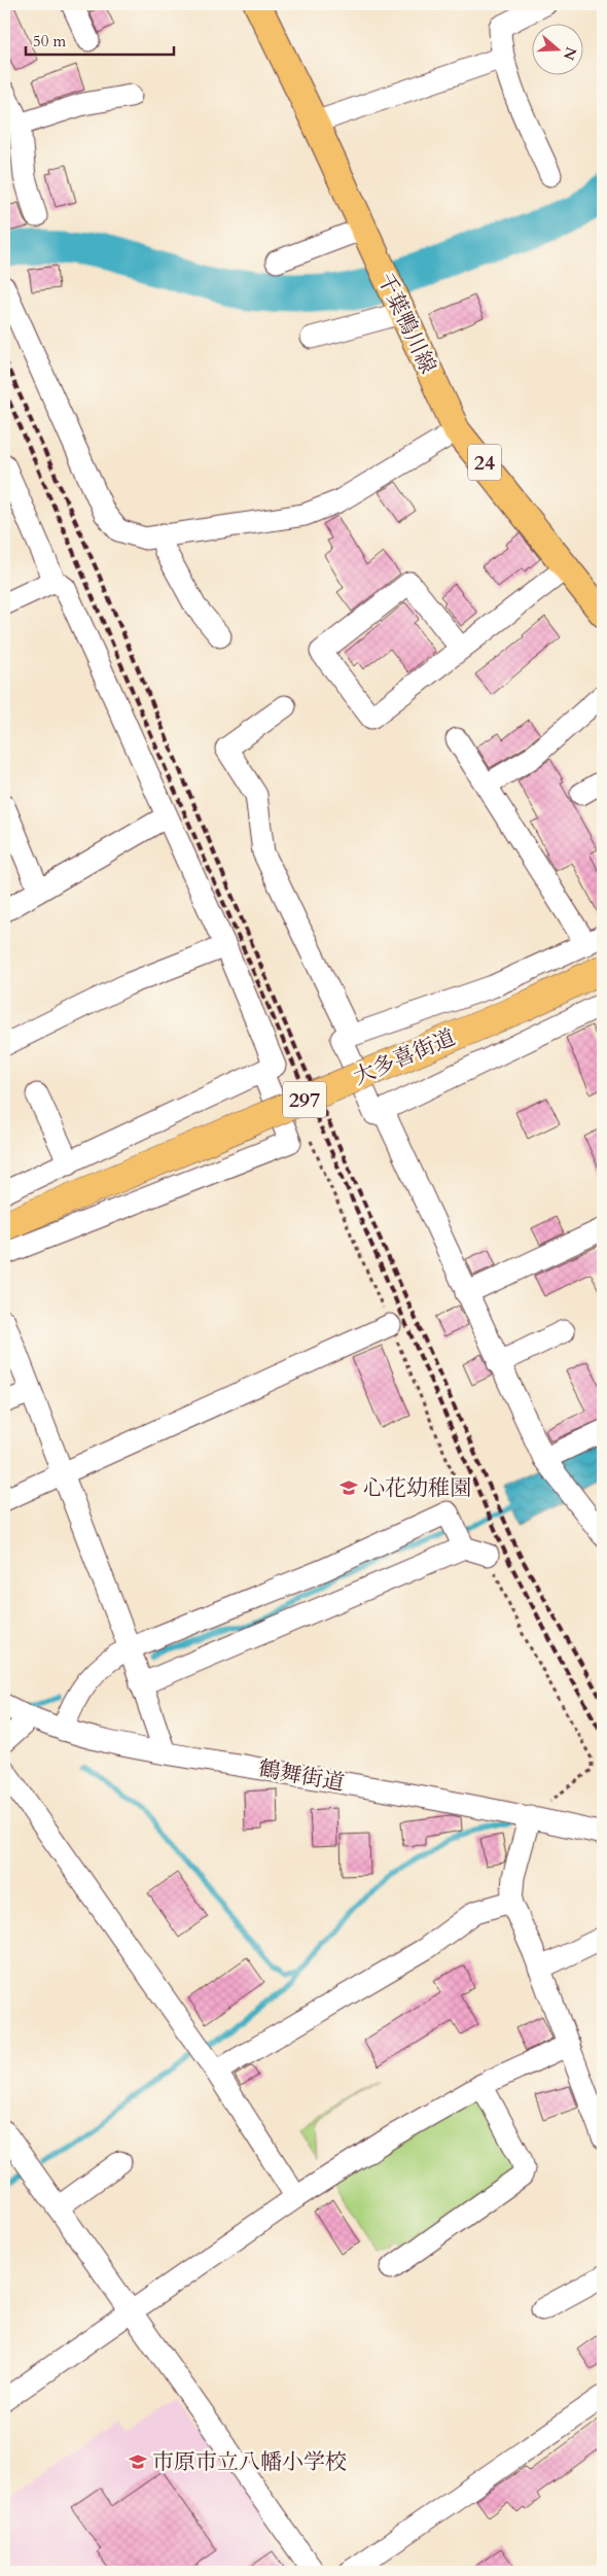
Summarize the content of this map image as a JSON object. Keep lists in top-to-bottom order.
{
  "streets": {
    "highway": ["大多喜街道", "297"],
    "main road": ["千葉鴨川線", "24"],
    "street": ["鶴舞街道"]
  },
  "places": {
    "school or university": ["心花幼稚園", "市原市立八幡小学校"]
  },
  "scale_bar": "50 m",
  "north": "right"
}
